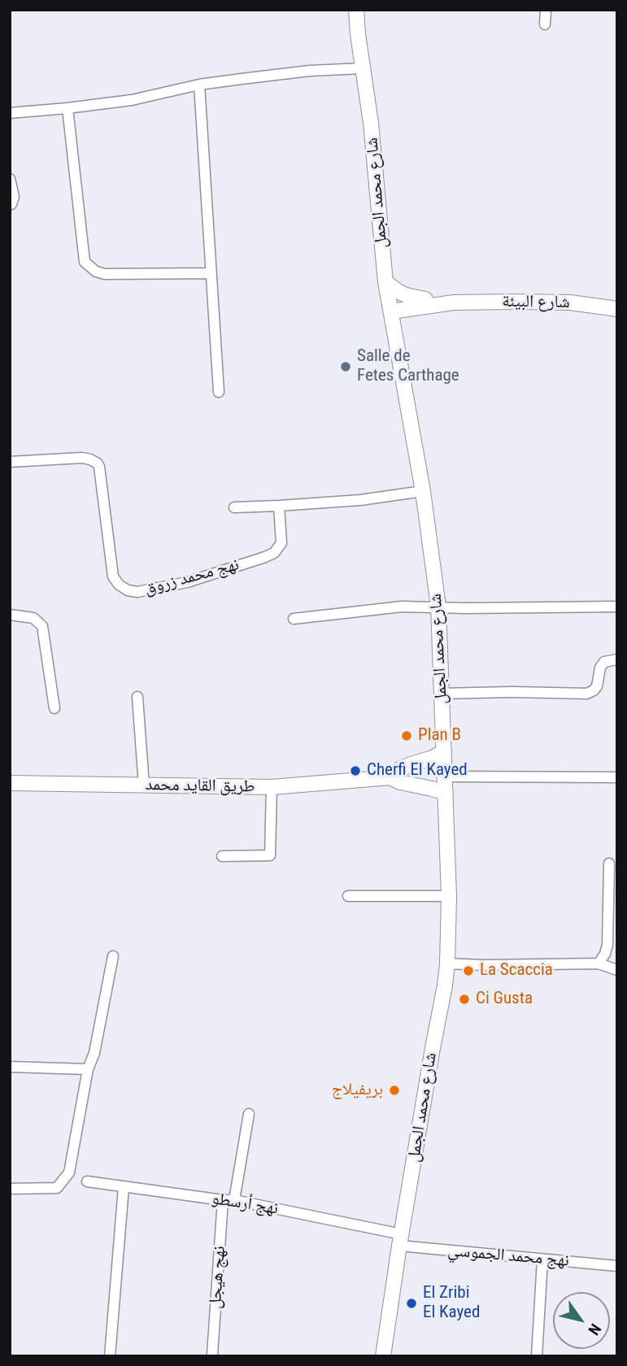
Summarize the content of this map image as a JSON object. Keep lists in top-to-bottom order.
{
  "streets": {
    "street": [
      "شارع محمد الجمل",
      "شارع البيئة",
      "نهج محمد زروق",
      "طريق القايد محمد",
      "نهج أرسطو",
      "نهج محمد الجموسي",
      "نهج هيجل"
    ]
  },
  "crossings": [
    ["شارع محمد الجمل", "شارع البيئة"],
    ["شارع محمد الجمل", "طريق القايد محمد"],
    ["شارع محمد الجمل", "نهج أرسطو"],
    ["شارع محمد الجمل", "نهج محمد الجموسي"],
    ["نهج أرسطو", "نهج محمد الجموسي"],
    ["نهج أرسطو", "نهج هيجل"]
  ],
  "places": [
    "Salle de Fetes Carthage",
    "Plan B",
    "Cherfi El Kayed",
    "La Scaccia",
    "Ci Gusta",
    "بريفيلاج",
    "El Zribi El Kayed"
  ],
  "north": "bottom right"
}
